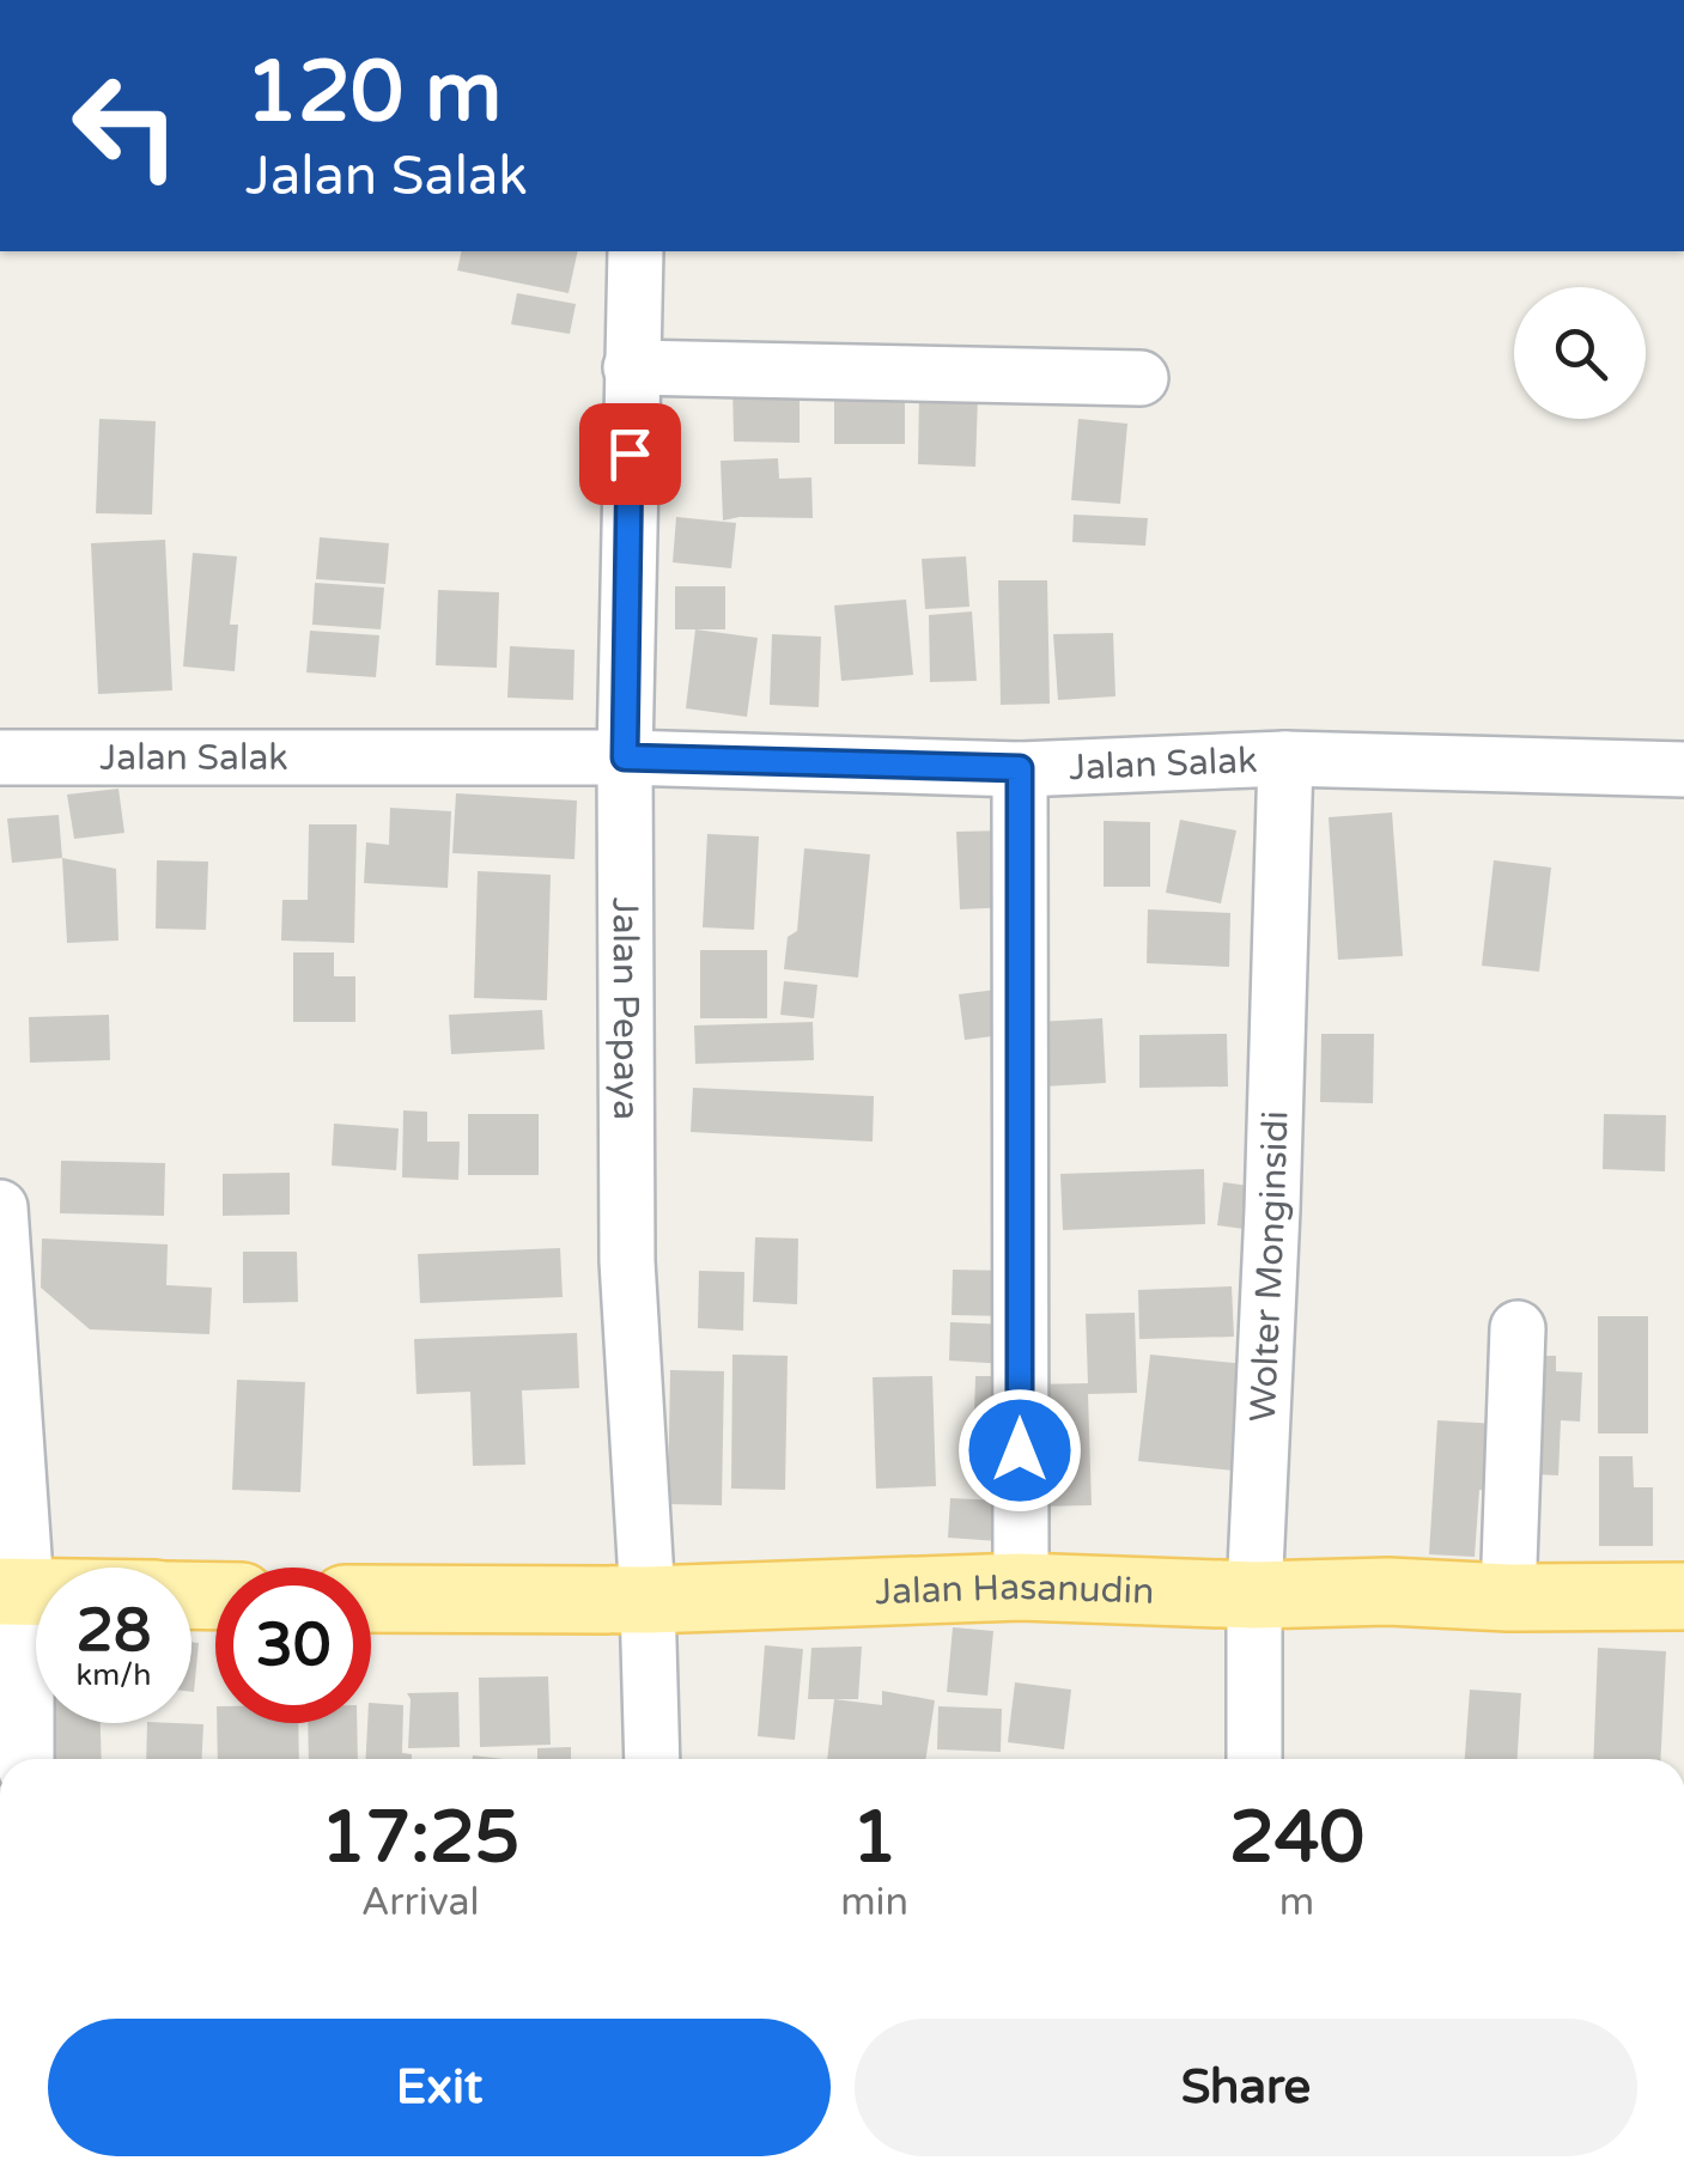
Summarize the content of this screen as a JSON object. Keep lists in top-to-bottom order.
{
  "streets": {
    "main road": ["Jalan Hasanudin"],
    "street": ["Jalan Salak", "Jalan Pepaya", "Wolter Monginsidi"]
  },
  "crossings": [
    ["Jalan Salak", "Jalan Pepaya"],
    ["Jalan Salak", "Wolter Monginsidi"],
    ["Jalan Pepaya", "Jalan Hasanudin"],
    ["Wolter Monginsidi", "Jalan Hasanudin"]
  ],
  "page": {
    "turn": ["120 m", "Jalan Salak"],
    "speed": "28 km/h",
    "limit": "30",
    "eta": [
      "17:25",
      "Arrival",
      "1",
      "min",
      "240",
      "m"
    ],
    "buttons": ["Exit", "Share"]
  }
}
